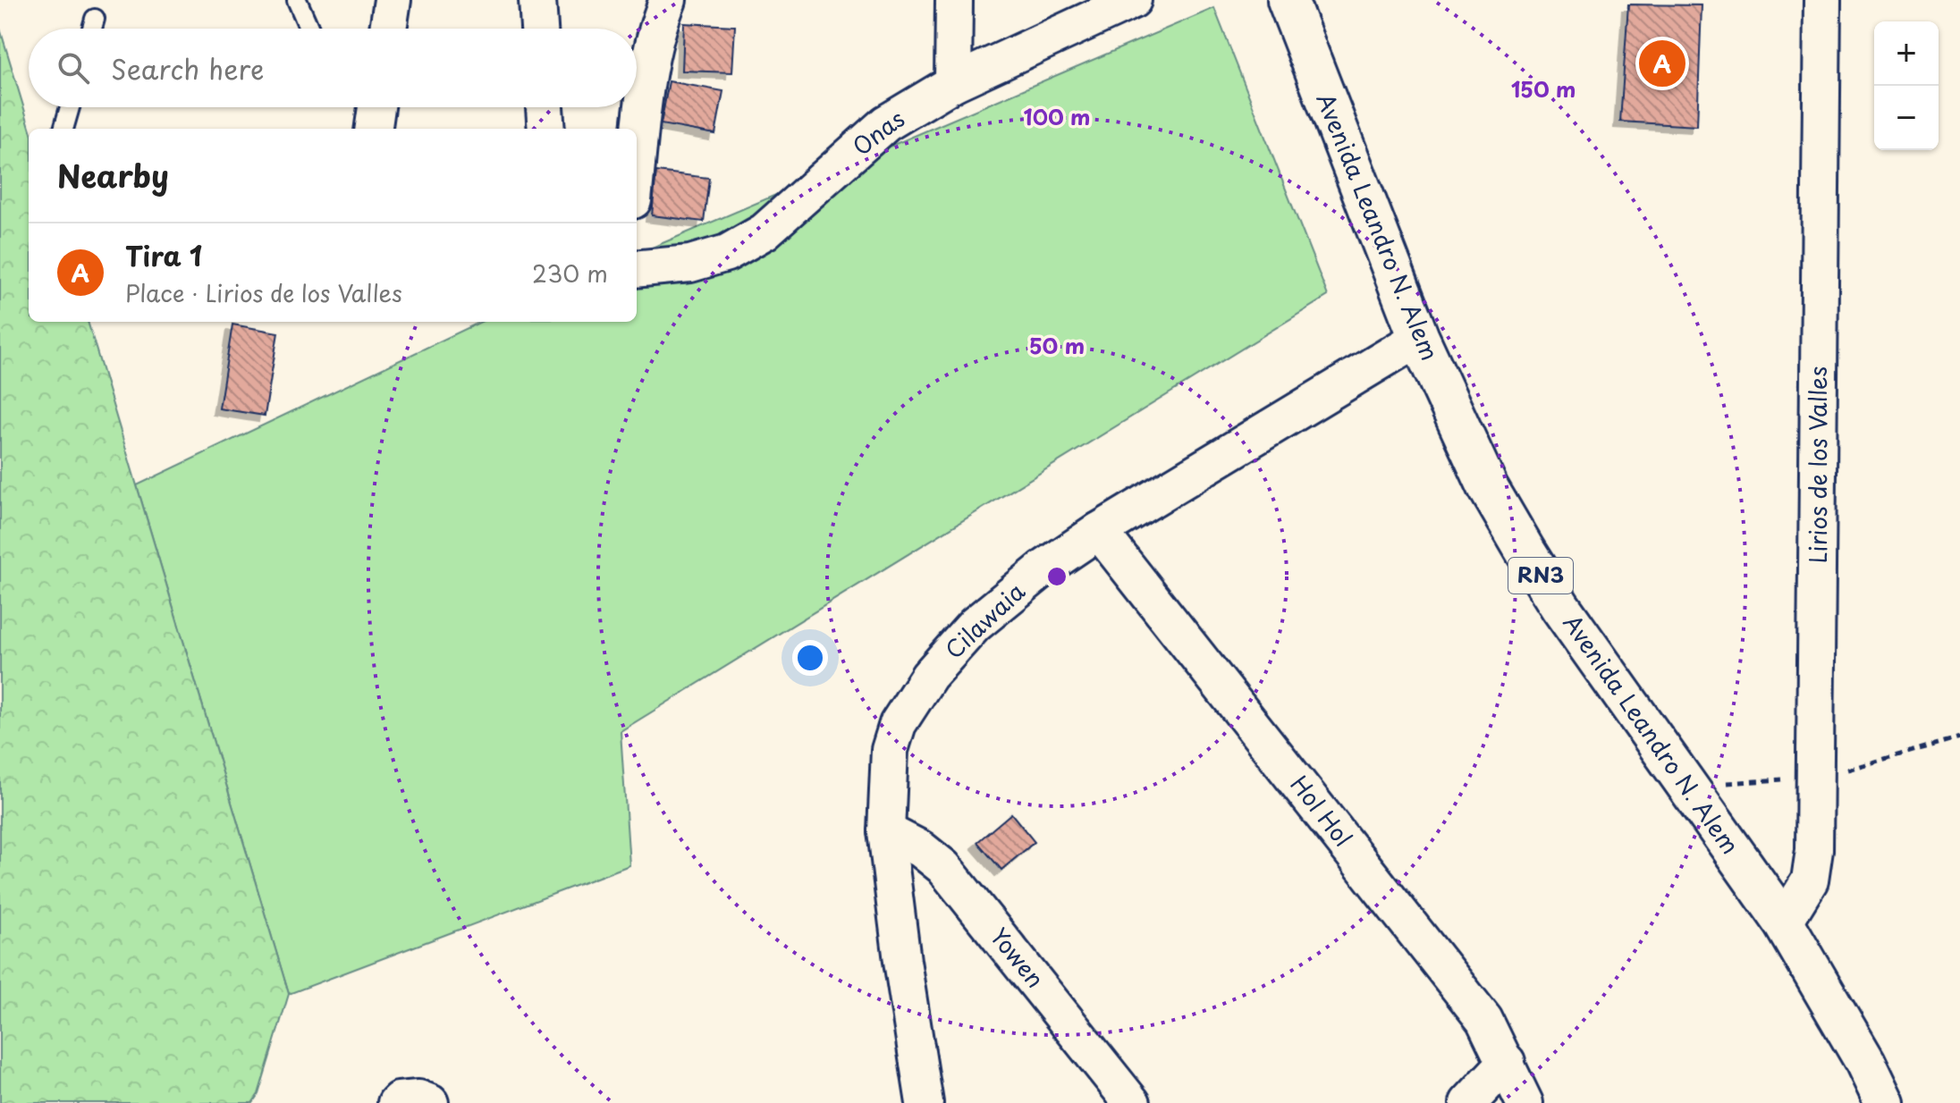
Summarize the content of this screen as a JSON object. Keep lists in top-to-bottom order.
{
  "streets": {
    "highway": ["Avenida Leandro N. Alem", "RN3"],
    "street": [
      "Onas",
      "Lirios de los Valles",
      "Cilawaia",
      "Hol Hol",
      "Yowen"
    ]
  },
  "crossings": [
    ["Avenida Leandro N. Alem", "Lirios de los Valles"],
    ["Avenida Leandro N. Alem", "Cilawaia"],
    ["Cilawaia", "Hol Hol"],
    ["Cilawaia", "Yowen"]
  ],
  "page": {
    "map_buttons": ["+", "−"],
    "search": "Search here",
    "pins": "A",
    "heading": "Nearby",
    "list": [
      {
        "mark": "A",
        "name": "Tira 1",
        "note": "Place · Lirios de los Valles",
        "value": "230 m"
      }
    ]
  },
  "rings": ["150 m", "100 m", "50 m"]
}
